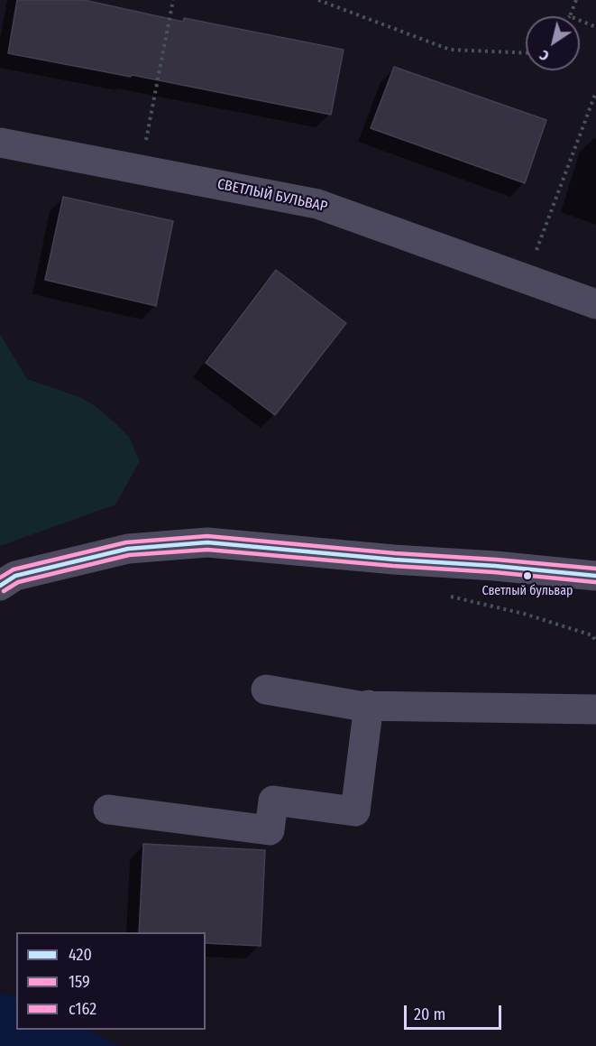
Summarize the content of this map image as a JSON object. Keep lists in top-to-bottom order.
{
  "streets": {
    "street": ["СВЕТЛЫЙ БУЛЬВАР"]
  },
  "places": ["Светлый бульвар"],
  "lines": ["transit line с162", "transit line 420", "transit line 159"],
  "legend": ["420", "159", "с162"],
  "scale_bar": "20 m",
  "north": "bottom left"
}
